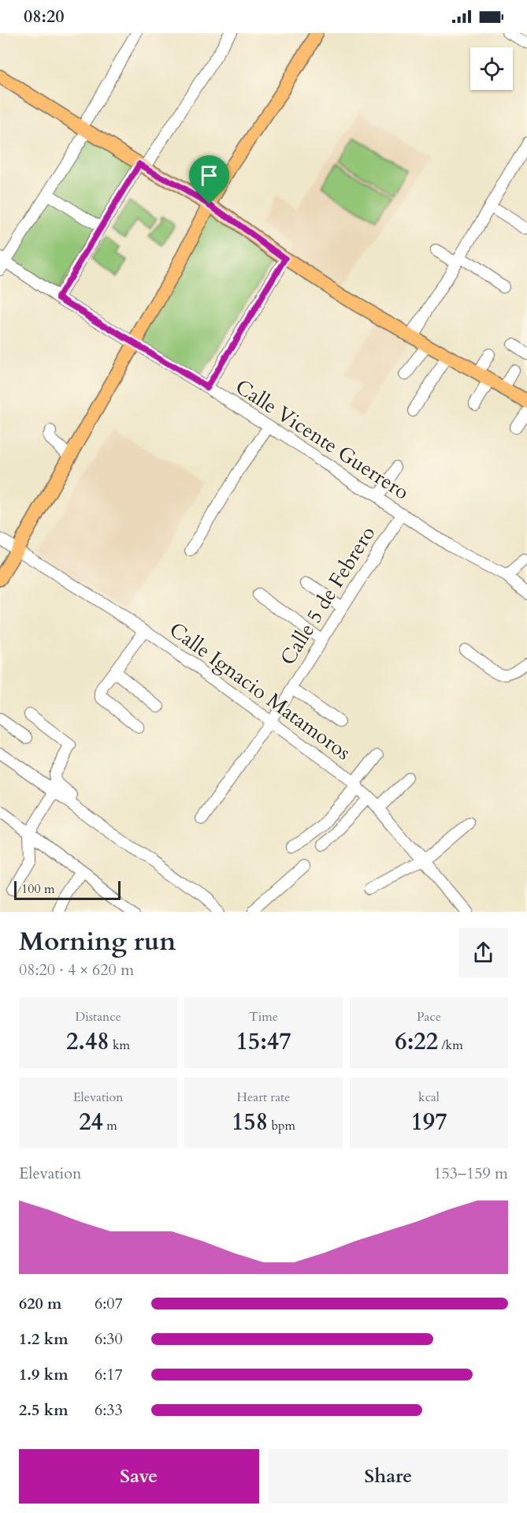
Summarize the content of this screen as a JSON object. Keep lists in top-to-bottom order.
{
  "streets": {
    "street": ["Calle Vicente Guerrero", "Calle 5 de Febrero", "Calle Ignacio Matamoros"]
  },
  "crossings": [
    ["Calle Vicente Guerrero", "Calle 5 de Febrero"],
    ["Calle 5 de Febrero", "Calle Ignacio Matamoros"]
  ],
  "scale_bar": "100 m",
  "page": {
    "status": "08:20",
    "scale": "100 m",
    "heading": ["Morning run", "08:20 · 4 × 620 m"],
    "stats": [
      ["Distance", "2.48 km"],
      ["Time", "15:47"],
      ["Pace", "6:22 /km"],
      ["Elevation", "24 m"],
      ["Heart rate", "158 bpm"],
      ["kcal", "197"]
    ],
    "chart": ["Elevation", "153–159 m"],
    "list": [
      {
        "name": "620 m",
        "note": "6:07"
      },
      {
        "name": "1.2 km",
        "note": "6:30"
      },
      {
        "name": "1.9 km",
        "note": "6:17"
      },
      {
        "name": "2.5 km",
        "note": "6:33"
      }
    ],
    "buttons": ["Save", "Share"]
  }
}
